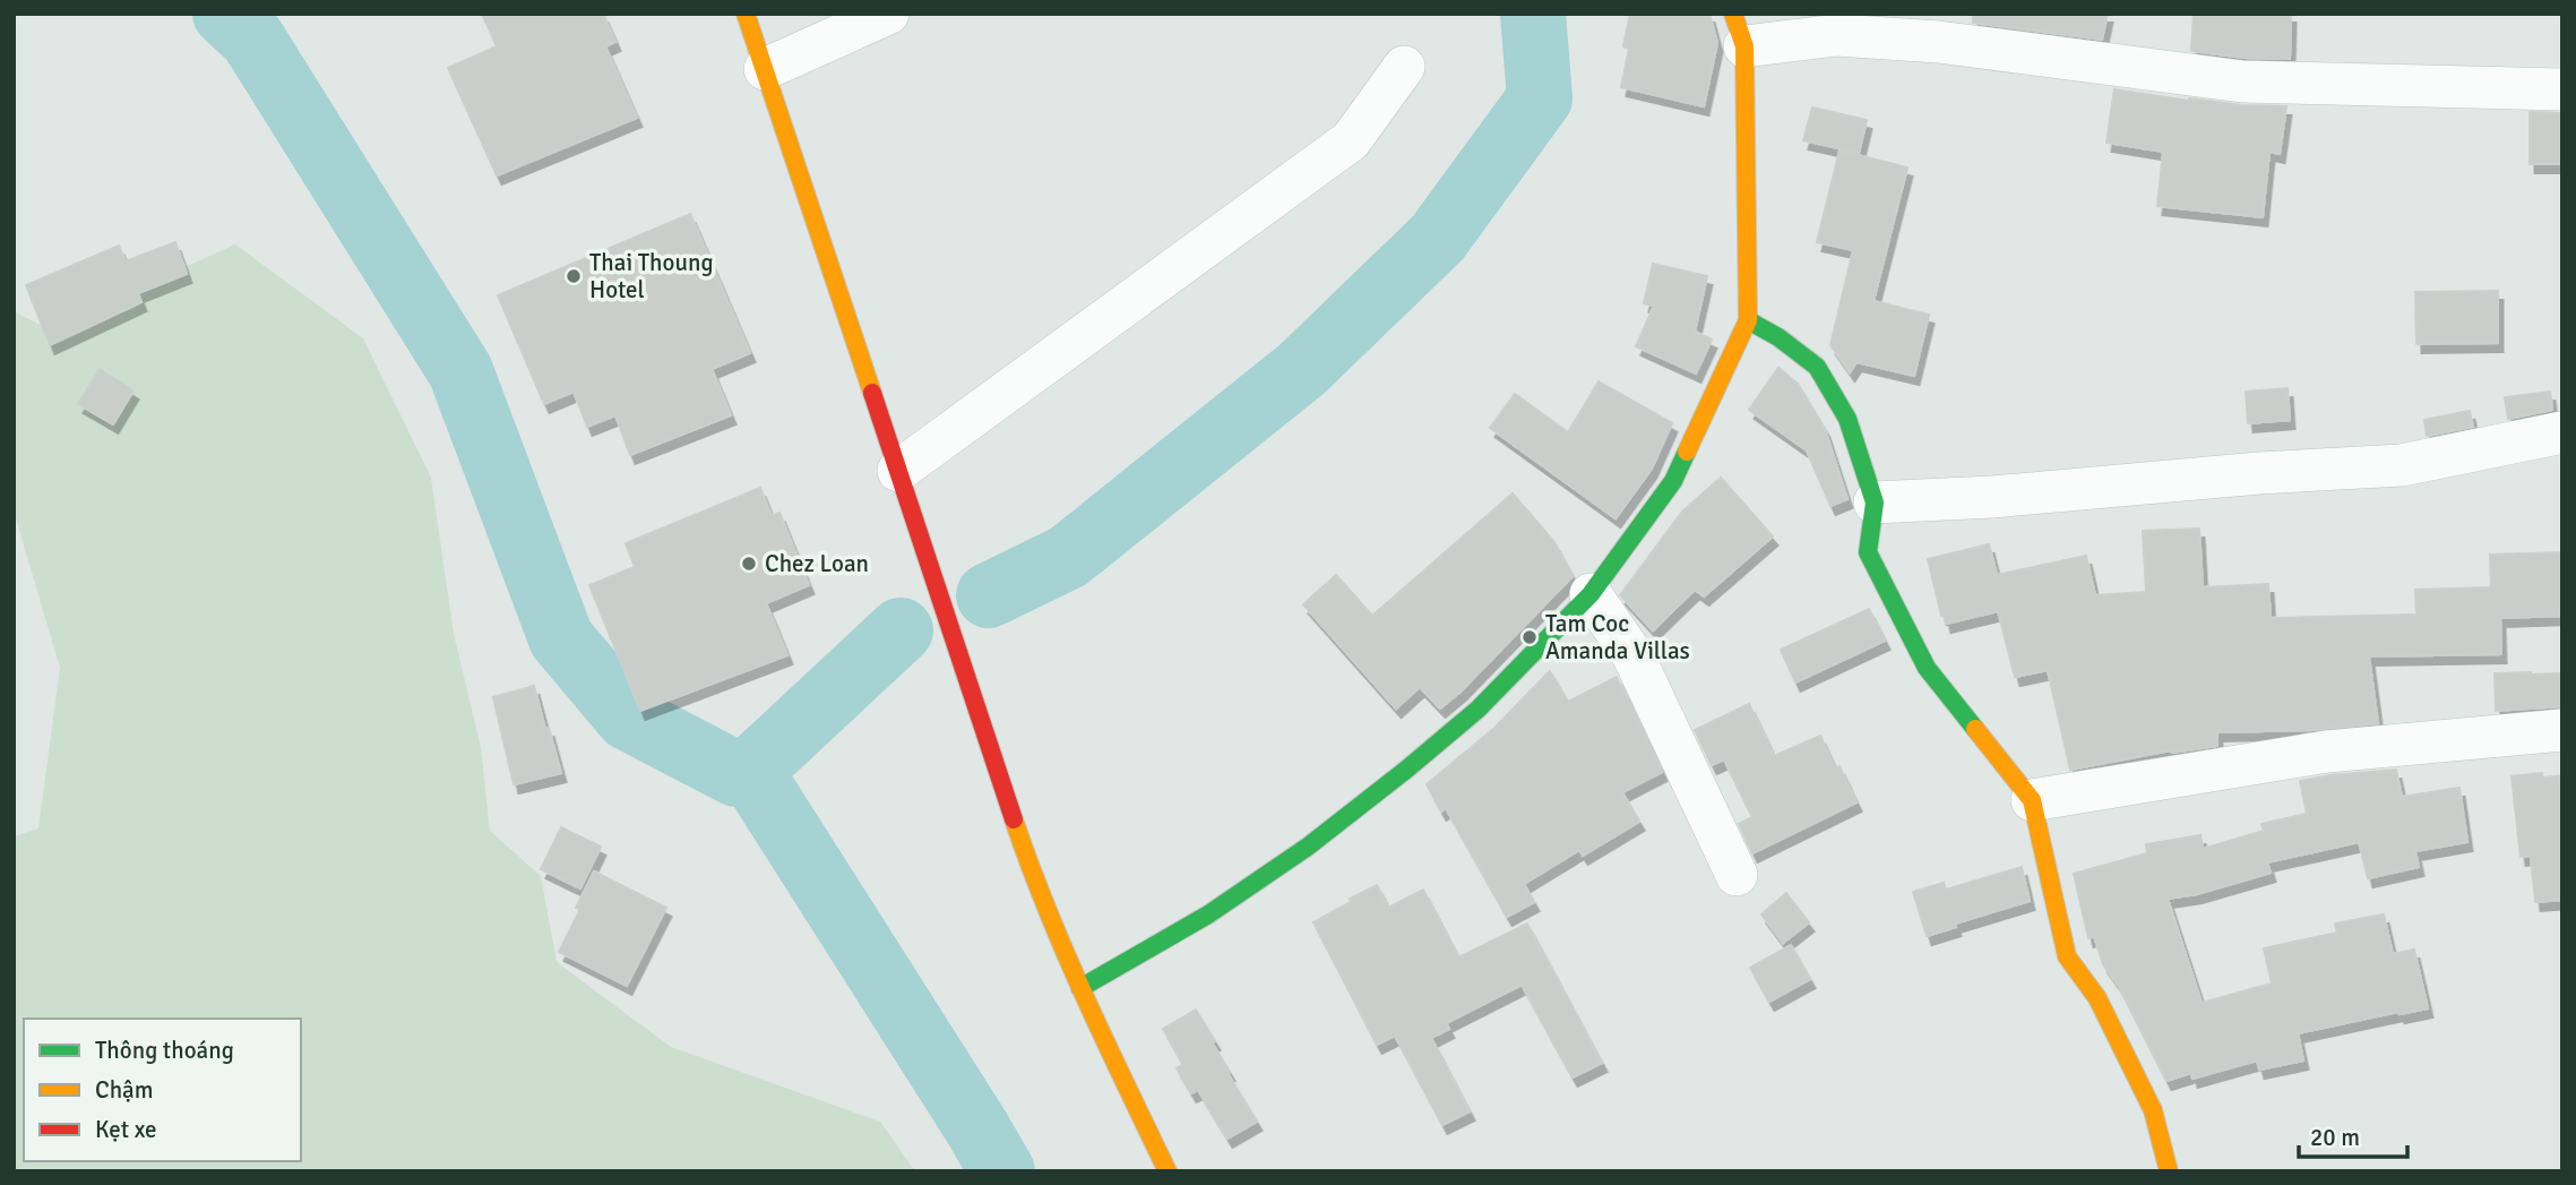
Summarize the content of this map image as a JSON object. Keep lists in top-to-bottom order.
{
  "places": ["Thai Thoung Hotel", "Chez Loan", "Tam Coc Amanda Villas"],
  "legend": ["Thông thoáng", "Chậm", "Kẹt xe"],
  "scale_bar": "20 m"
}
